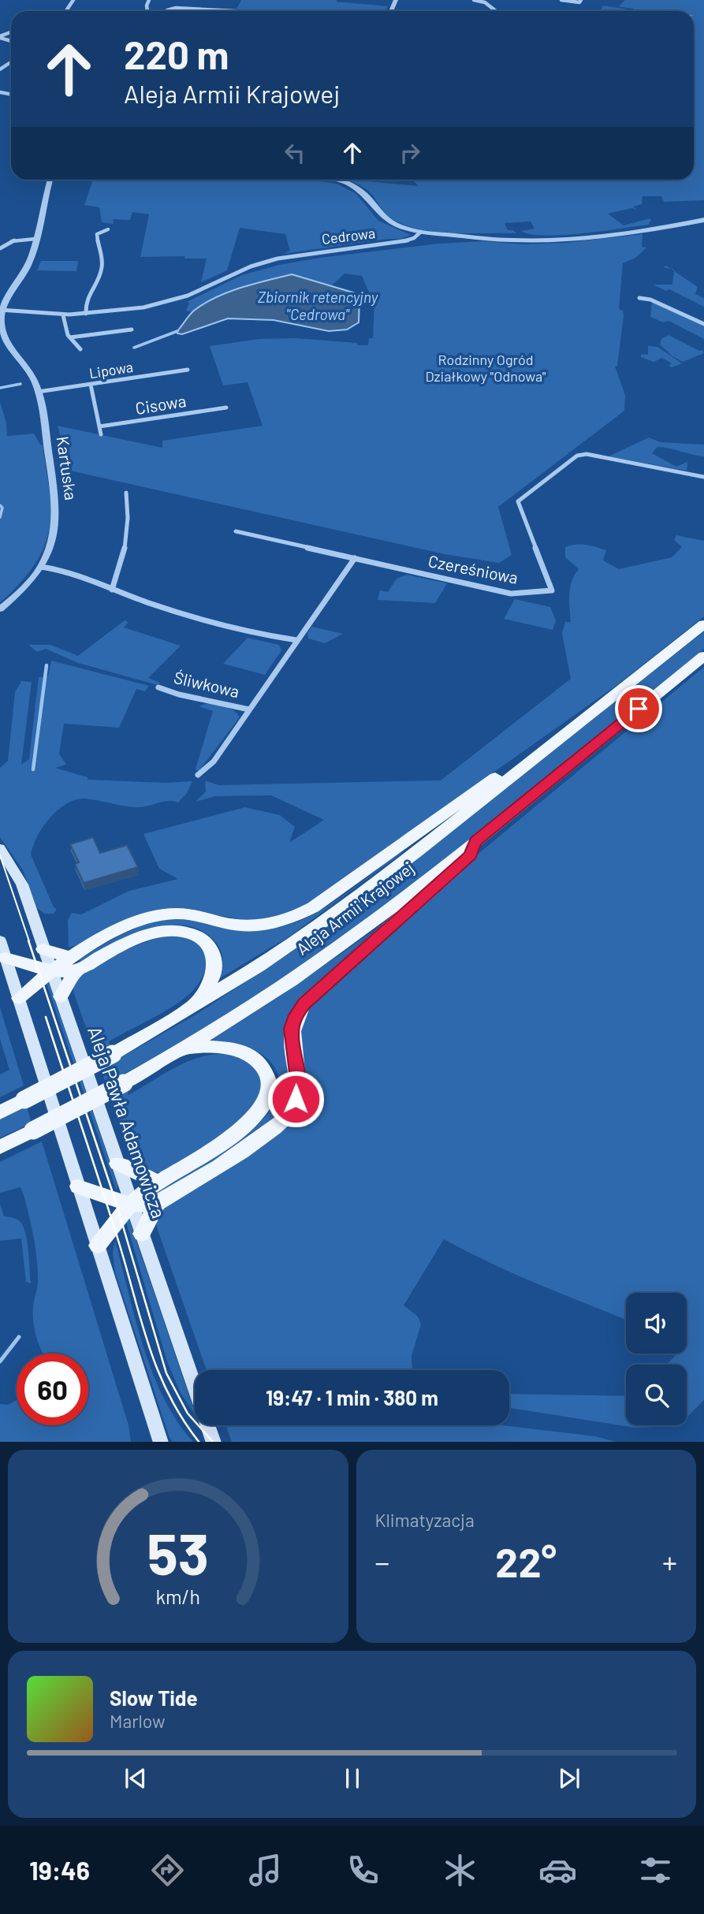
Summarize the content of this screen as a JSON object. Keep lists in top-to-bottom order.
{
  "streets": {
    "main road": ["Aleja Armii Krajowej", "Aleja Pawła Adamowicza"],
    "street": [
      "Cedrowa",
      "Lipowa",
      "Cisowa",
      "Kartuska",
      "Czereśniowa",
      "Śliwkowa"
    ]
  },
  "crossings": [
    ["Cedrowa", "Kartuska"],
    ["Lipowa", "Kartuska"]
  ],
  "water": ["Zbiornik retencyjny \"Cedrowa\""],
  "parks": ["Rodzinny Ogród Działkowy \"Odnowa\""],
  "page": {
    "turn": ["220 m", "Aleja Armii Krajowej"],
    "limit": "60",
    "trip": "19:47 · 1 min · 380 m",
    "tile": "Klimatyzacja",
    "heat": ["−", "22°", "+"],
    "song": ["Slow Tide", "Marlow"],
    "tabs": "19:46",
    "gauge": ["53", "km/h"]
  }
}
